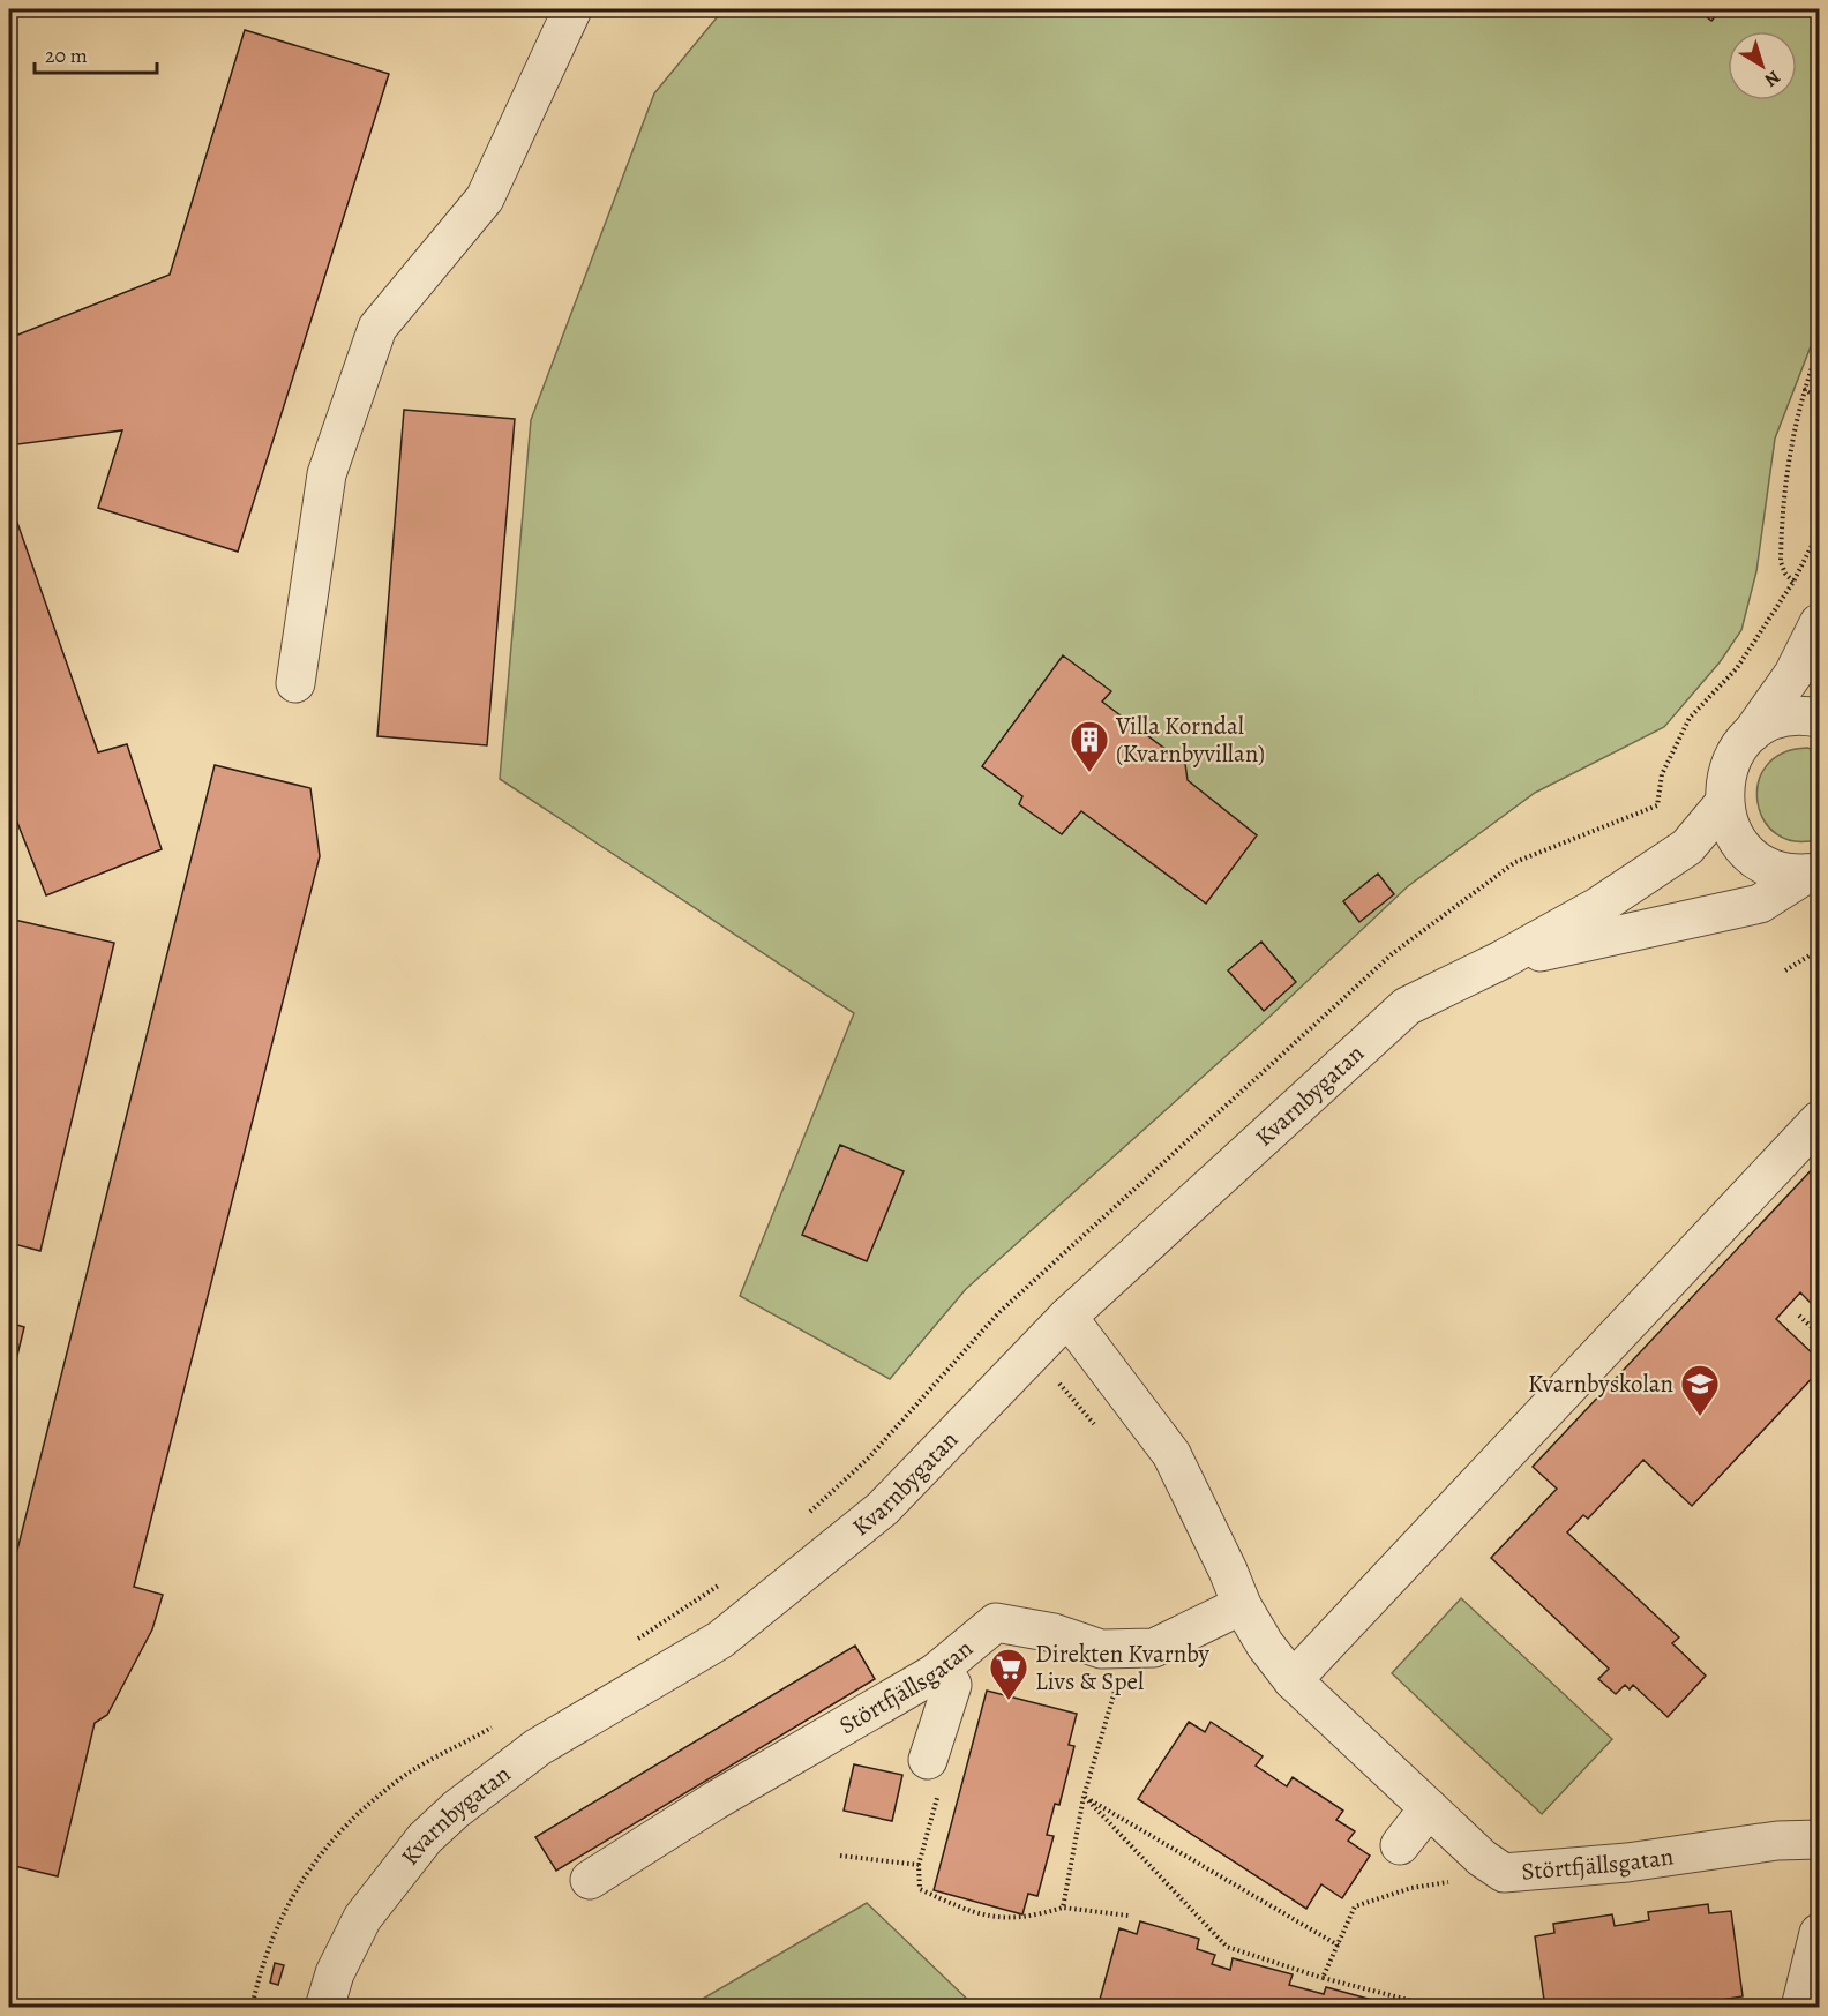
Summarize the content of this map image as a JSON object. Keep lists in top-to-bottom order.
{
  "streets": {
    "street": ["Kvarnbygatan", "Störtfjällsgatan"]
  },
  "crossings": [
    ["Kvarnbygatan", "Störtfjällsgatan"]
  ],
  "places": {
    "building": ["Villa Korndal (Kvarnbyvillan)"],
    "school or university": ["Kvarnbyskolan"],
    "supermarket": ["Direkten Kvarnby Livs & Spel"]
  },
  "scale_bar": "20 m",
  "north": "bottom right"
}
